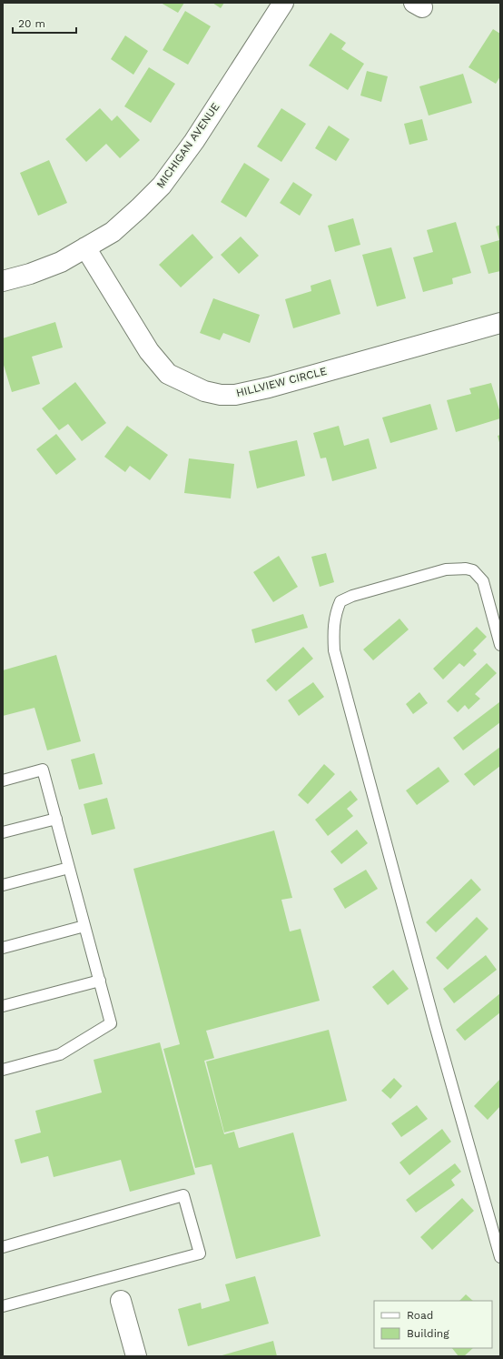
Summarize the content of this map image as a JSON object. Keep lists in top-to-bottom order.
{
  "streets": {
    "street": ["MICHIGAN AVENUE", "HILLVIEW CIRCLE"]
  },
  "crossings": [
    ["MICHIGAN AVENUE", "HILLVIEW CIRCLE"]
  ],
  "legend": ["Road", "Building"],
  "scale_bar": "20 m"
}
